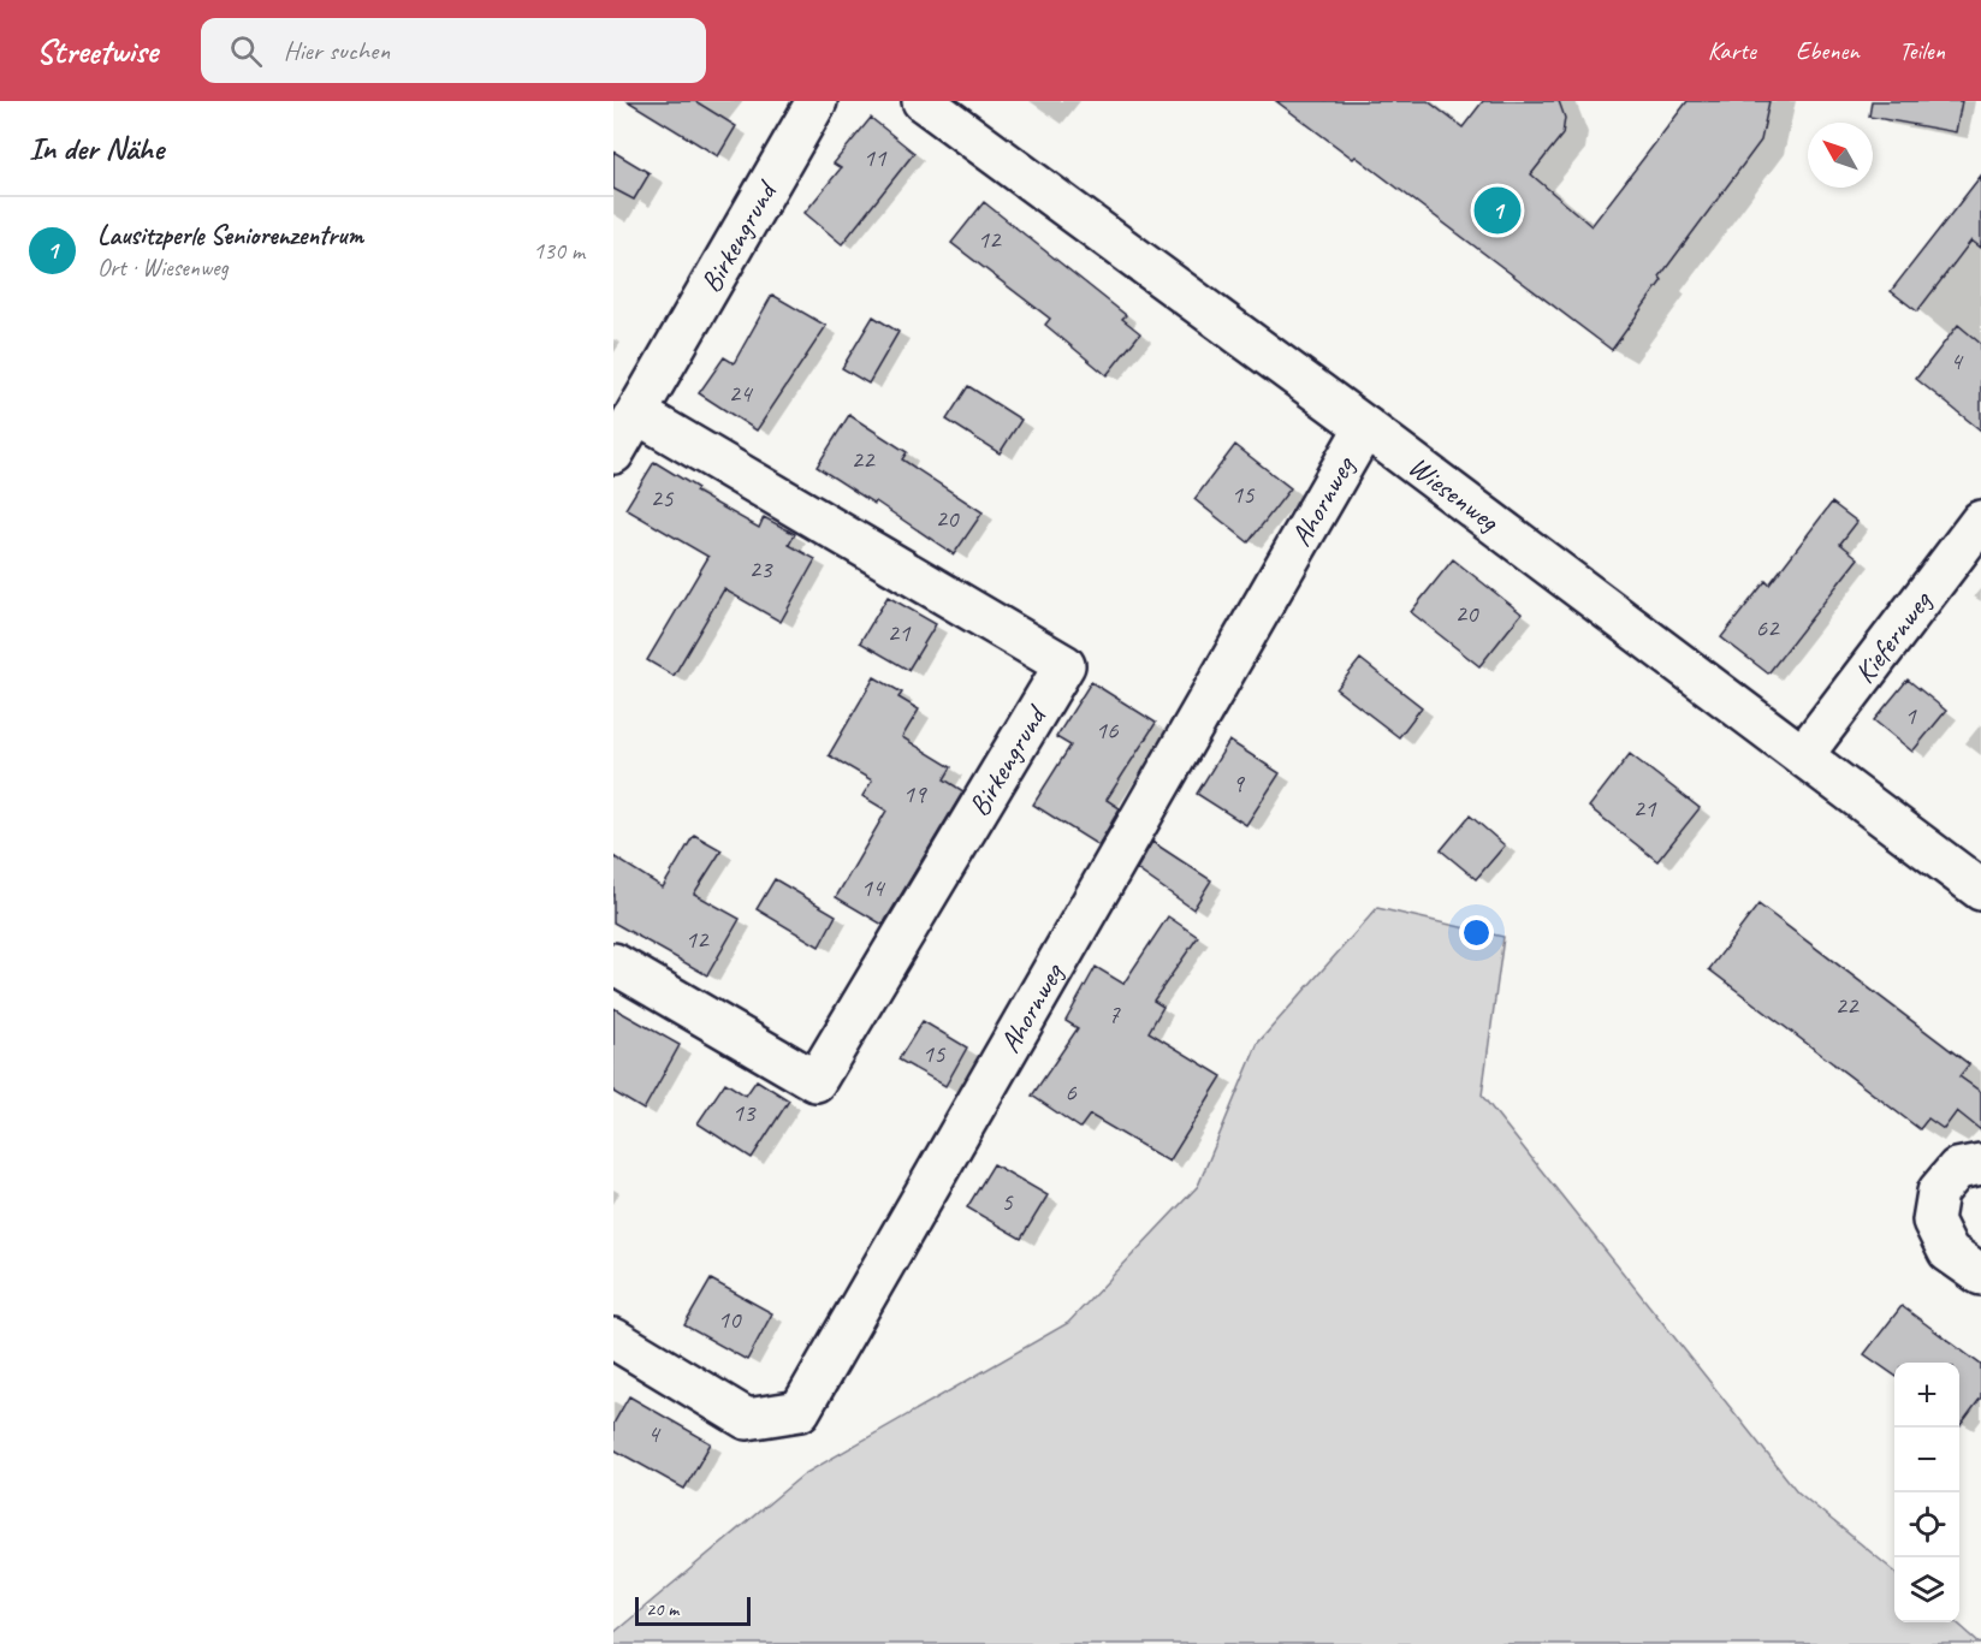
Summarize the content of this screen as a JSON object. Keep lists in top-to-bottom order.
{
  "streets": {
    "street": [
      "Birkengrund",
      "Wiesenweg",
      "Ahornweg",
      "Kiefernweg"
    ]
  },
  "crossings": [
    ["Wiesenweg", "Ahornweg"],
    ["Wiesenweg", "Kiefernweg"]
  ],
  "house_numbers": [
    "11",
    "12",
    "4",
    "24",
    "22",
    "15",
    "25",
    "20",
    "23",
    "20",
    "62",
    "21",
    "1",
    "16",
    "9",
    "19",
    "21",
    "14",
    "12",
    "22",
    "7",
    "15",
    "6",
    "13",
    "5",
    "10",
    "4"
  ],
  "scale_bar": "20 m",
  "north": "top left",
  "page": {
    "header": "Streetwise",
    "search": "Hier suchen",
    "nav": ["Karte", "Ebenen", "Teilen"],
    "heading": "In der Nähe",
    "pins": "1",
    "list": [
      {
        "mark": "1",
        "name": "Lausitzperle Seniorenzentrum",
        "note": "Ort · Wiesenweg",
        "value": "130 m"
      }
    ],
    "map_buttons": ["+", "−"],
    "scale": "20 m"
  }
}
